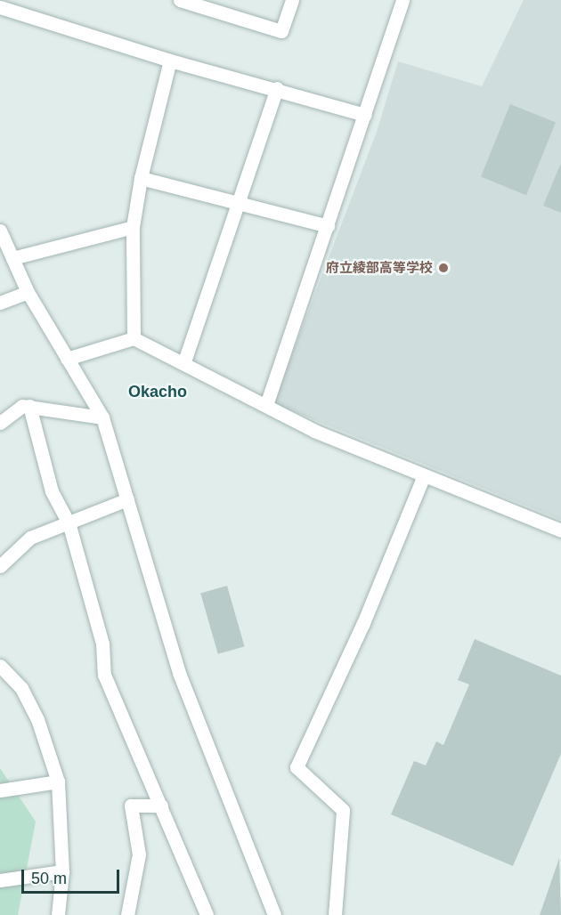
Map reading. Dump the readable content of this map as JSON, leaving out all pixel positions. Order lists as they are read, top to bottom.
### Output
{
  "districts": ["Okacho"],
  "places": ["府立綾部高等学校"],
  "scale_bar": "50 m"
}
